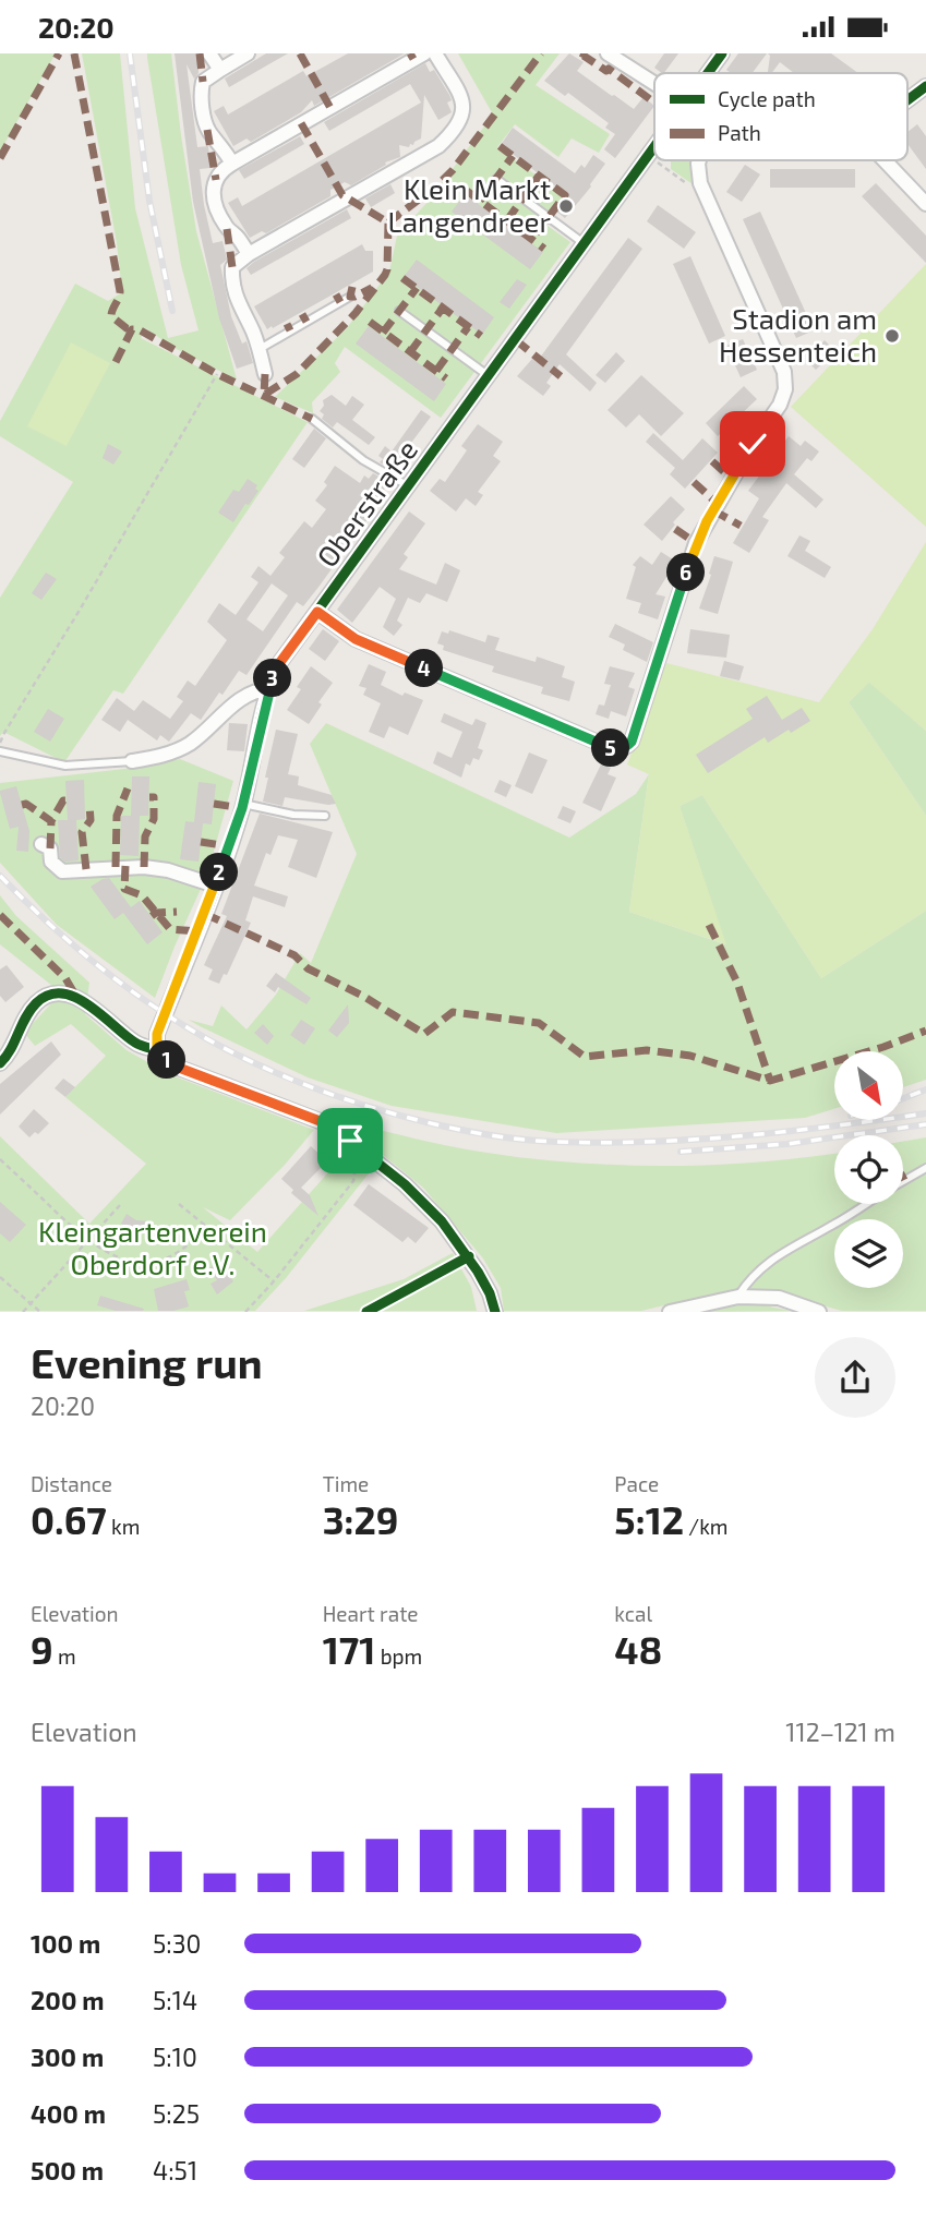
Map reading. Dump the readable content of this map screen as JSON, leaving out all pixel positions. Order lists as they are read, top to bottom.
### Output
{
  "streets": {
    "street": ["Oberstraße"]
  },
  "parks": ["Kleingartenverein Oberdorf e.V."],
  "places": ["Klein Markt Langendreer", "Stadion am Hessenteich"],
  "legend": ["Cycle path", "Path"],
  "north": "bottom right",
  "page": {
    "status": "20:20",
    "pins": [
      "6",
      "4",
      "3",
      "5",
      "2",
      "1"
    ],
    "heading": ["Evening run", "20:20"],
    "stats": [
      ["Distance", "0.67 km"],
      ["Time", "3:29"],
      ["Pace", "5:12 /km"],
      ["Elevation", "9 m"],
      ["Heart rate", "171 bpm"],
      ["kcal", "48"]
    ],
    "chart": ["Elevation", "112–121 m"],
    "list": [
      {
        "name": "100 m",
        "note": "5:30"
      },
      {
        "name": "200 m",
        "note": "5:14"
      },
      {
        "name": "300 m",
        "note": "5:10"
      },
      {
        "name": "400 m",
        "note": "5:25"
      },
      {
        "name": "500 m",
        "note": "4:51"
      }
    ]
  }
}
